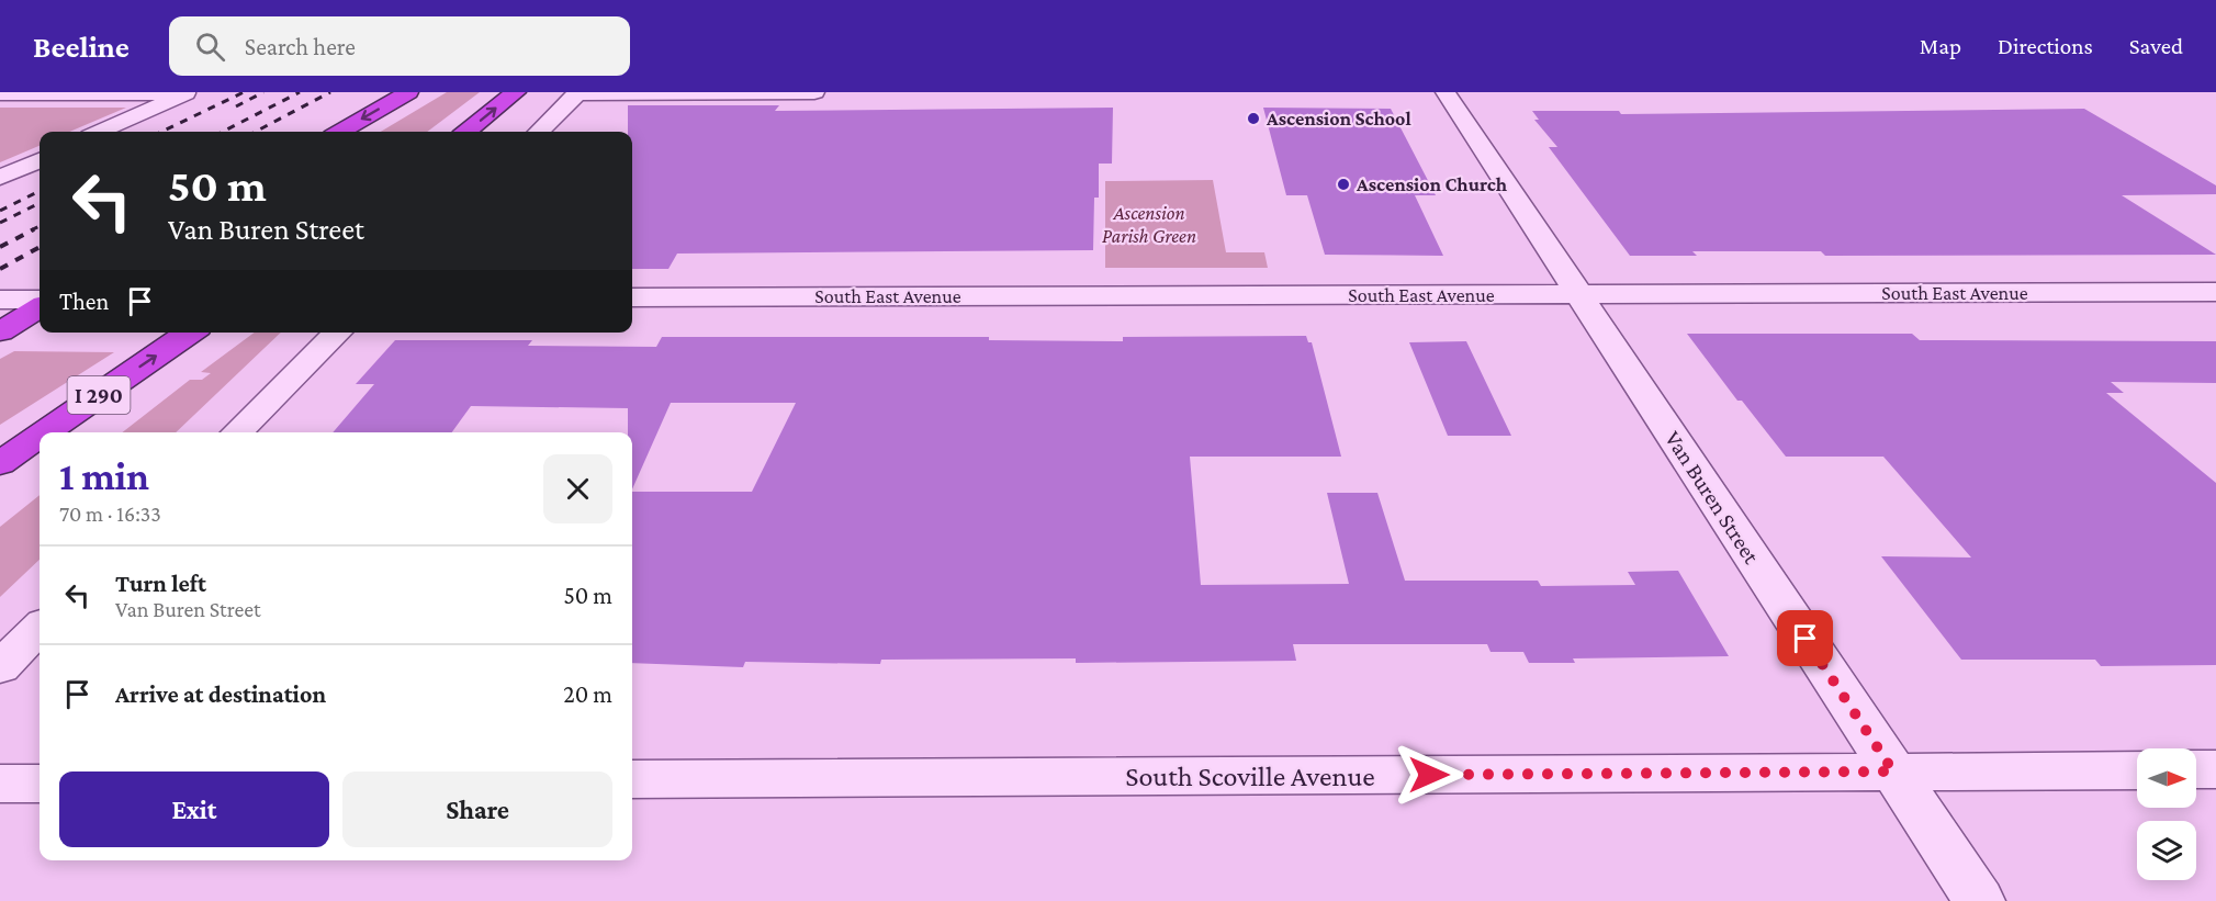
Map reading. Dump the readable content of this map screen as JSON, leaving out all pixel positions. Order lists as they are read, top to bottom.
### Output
{
  "streets": {
    "highway": ["I 290"],
    "street": ["South East Avenue", "Van Buren Street", "South Scoville Avenue"]
  },
  "crossings": [
    ["South East Avenue", "Van Buren Street"],
    ["Van Buren Street", "South Scoville Avenue"]
  ],
  "parks": ["Ascension Parish Green"],
  "places": ["Ascension School", "Ascension Church"],
  "north": "right",
  "page": {
    "header": "Beeline",
    "search": "Search here",
    "nav": ["Map", "Directions", "Saved"],
    "turn": ["50 m", "Van Buren Street"],
    "then": "Then",
    "heading": ["1 min", "70 m · 16:33"],
    "list": [
      {
        "name": "Turn left",
        "note": "Van Buren Street",
        "value": "50 m"
      },
      {
        "name": "Arrive at destination",
        "value": "20 m"
      }
    ],
    "buttons": ["Exit", "Share"]
  }
}
